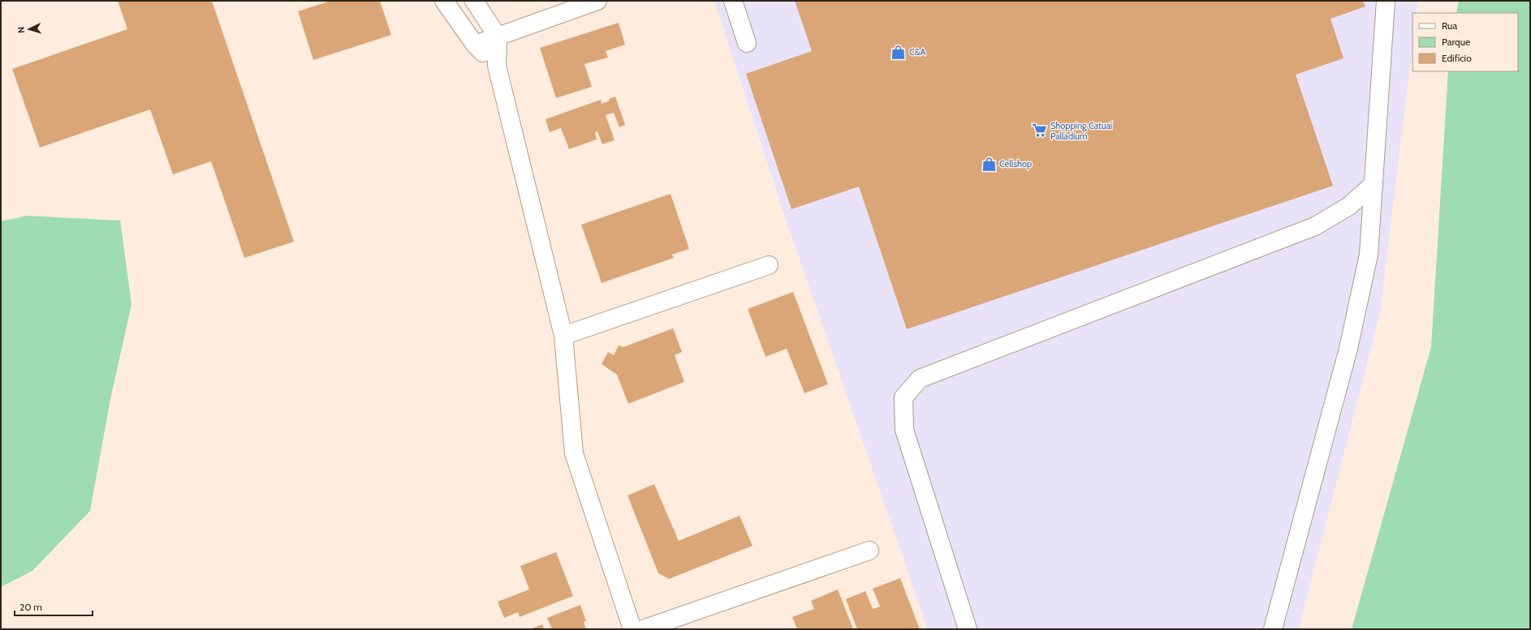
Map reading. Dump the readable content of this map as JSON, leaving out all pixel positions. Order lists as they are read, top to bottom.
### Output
{
  "places": {
    "shop": ["C&A", "Cellshop"],
    "supermarket": ["Shopping Catuaí Palladium"]
  },
  "legend": ["Rua", "Parque", "Edifício"],
  "scale_bar": "20 m",
  "north": "left"
}
